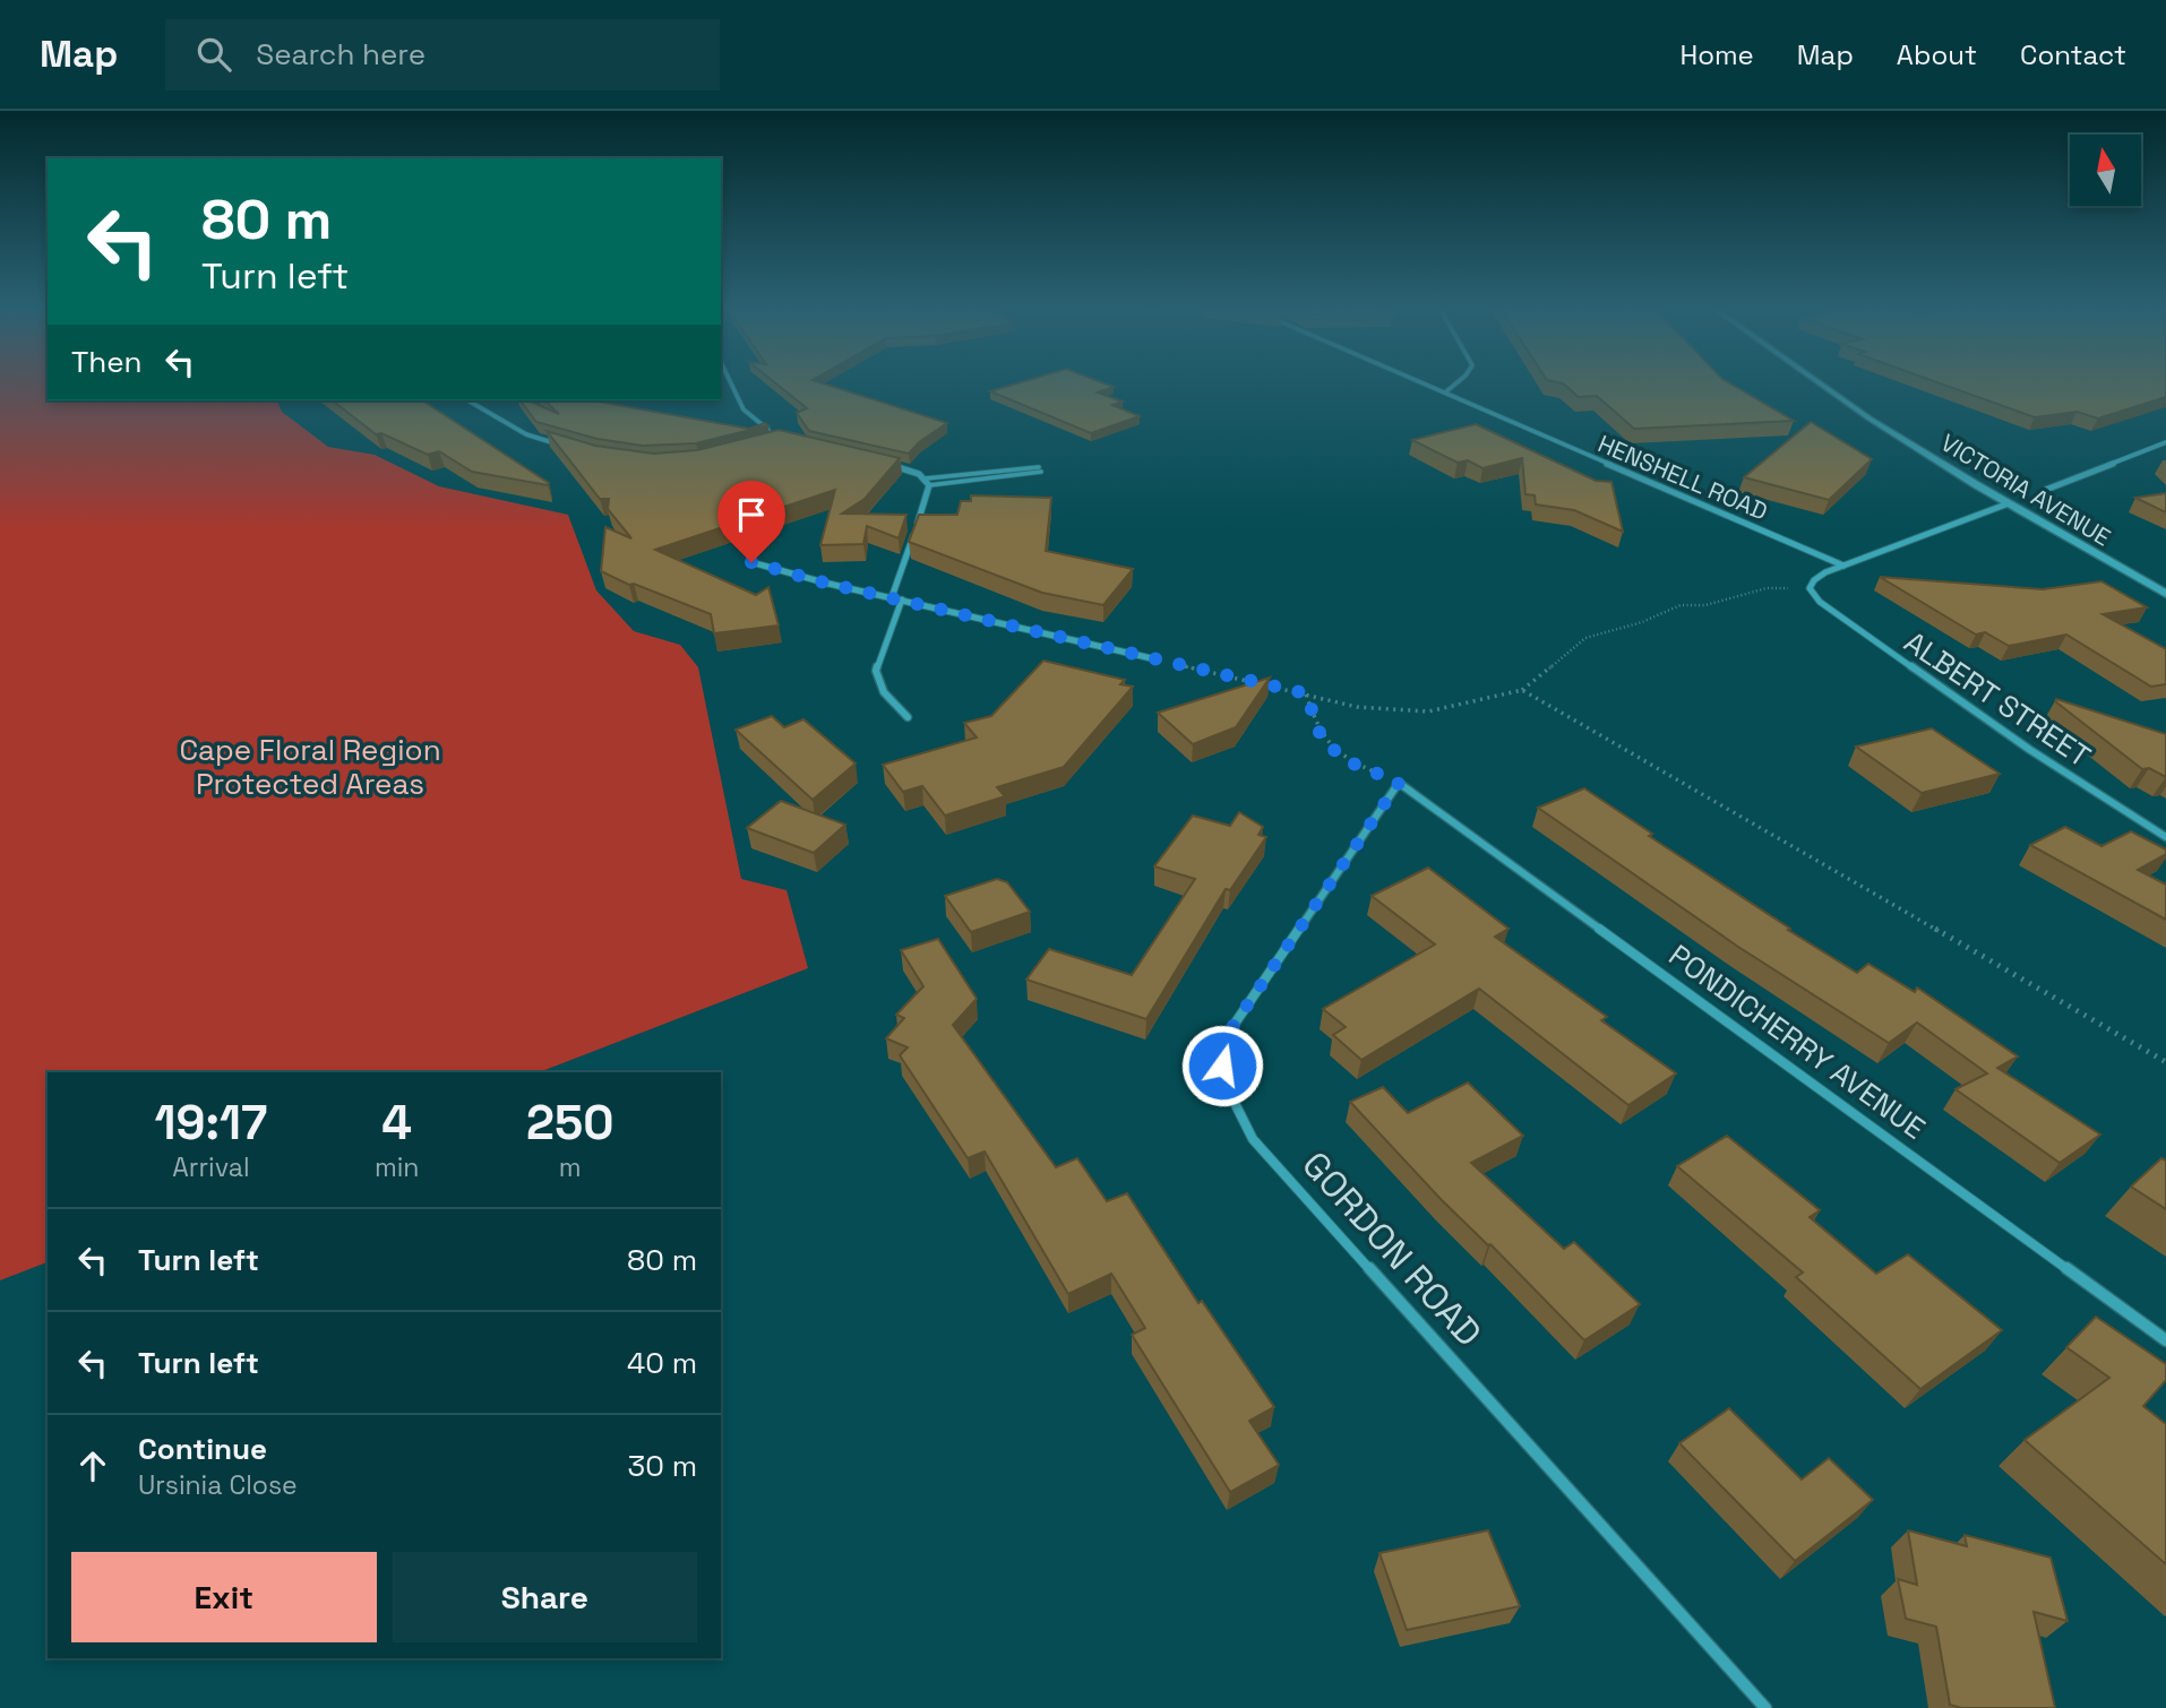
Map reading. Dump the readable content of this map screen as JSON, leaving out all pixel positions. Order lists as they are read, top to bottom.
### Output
{
  "streets": {
    "street": [
      "HENSHELL ROAD",
      "VICTORIA AVENUE",
      "ALBERT STREET",
      "PONDICHERRY AVENUE",
      "GORDON ROAD"
    ]
  },
  "crossings": [
    ["PONDICHERRY AVENUE", "GORDON ROAD"]
  ],
  "parks": ["Cape Floral Region Protected Areas"],
  "north": "top",
  "page": {
    "header": "Map",
    "search": "Search here",
    "nav": [
      "Home",
      "Map",
      "About",
      "Contact"
    ],
    "turn": ["80 m", "Turn left"],
    "then": "Then",
    "eta": [
      "19:17",
      "Arrival",
      "4",
      "min",
      "250",
      "m"
    ],
    "list": [
      {
        "name": "Turn left",
        "value": "80 m"
      },
      {
        "name": "Turn left",
        "value": "40 m"
      },
      {
        "name": "Continue",
        "note": "Ursinia Close",
        "value": "30 m"
      }
    ],
    "buttons": ["Exit", "Share"]
  }
}
